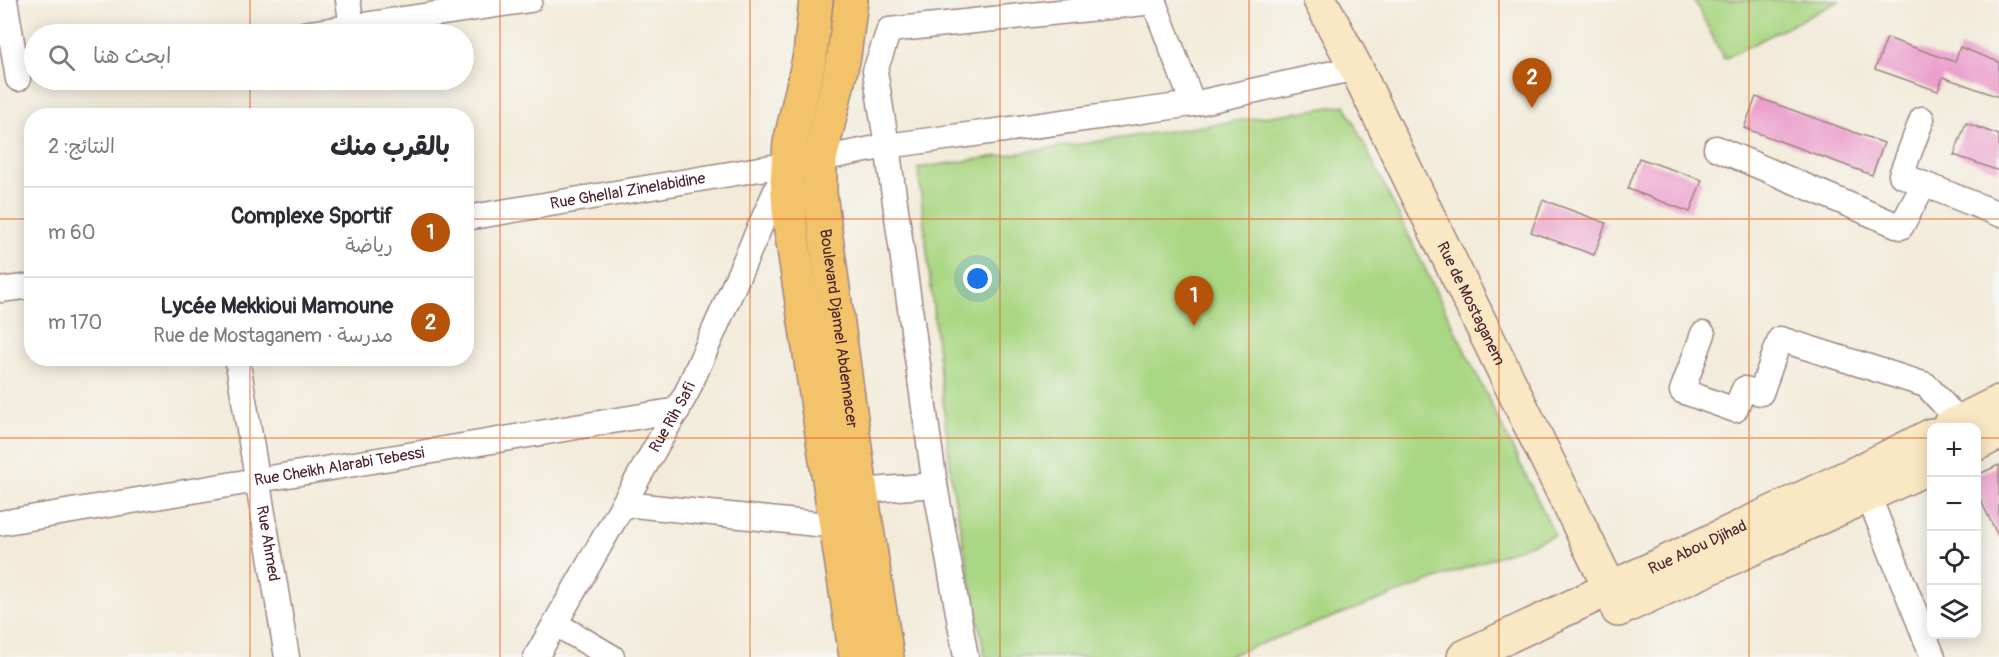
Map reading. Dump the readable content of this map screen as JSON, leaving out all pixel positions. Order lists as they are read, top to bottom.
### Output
{
  "streets": {
    "main road": ["Rue de Mostaganem", "Boulevard Djamel Abdennacer", "Rue Abou Djihad"],
    "street": [
      "Rue Ghellal Zinelabidine",
      "Rue Rih Safi",
      "Rue Cheikh Alarabi Tebessi",
      "Rue Ahmed"
    ]
  },
  "crossings": [
    ["Rue Ghellal Zinelabidine", "Rue de Mostaganem"],
    ["Rue Ghellal Zinelabidine", "Boulevard Djamel Abdennacer"],
    ["Rue Ghellal Zinelabidine", "Rue Rih Safi"],
    ["Rue de Mostaganem", "Rue Abou Djihad"],
    ["Boulevard Djamel Abdennacer", "Rue Rih Safi"],
    ["Rue Rih Safi", "Rue Cheikh Alarabi Tebessi"],
    ["Rue Cheikh Alarabi Tebessi", "Rue Ahmed"]
  ],
  "page": {
    "search": "ابحث هنا",
    "pins": ["2", "1"],
    "heading": ["بالقرب منك", "النتائج: 2"],
    "list": [
      {
        "mark": "1",
        "name": "Complexe Sportif",
        "note": "رياضة",
        "value": "60 m"
      },
      {
        "mark": "2",
        "name": "Lycée Mekkioui Mamoune",
        "note": "مدرسة · Rue de Mostaganem",
        "value": "170 m"
      }
    ],
    "map_buttons": ["+", "−"]
  }
}
